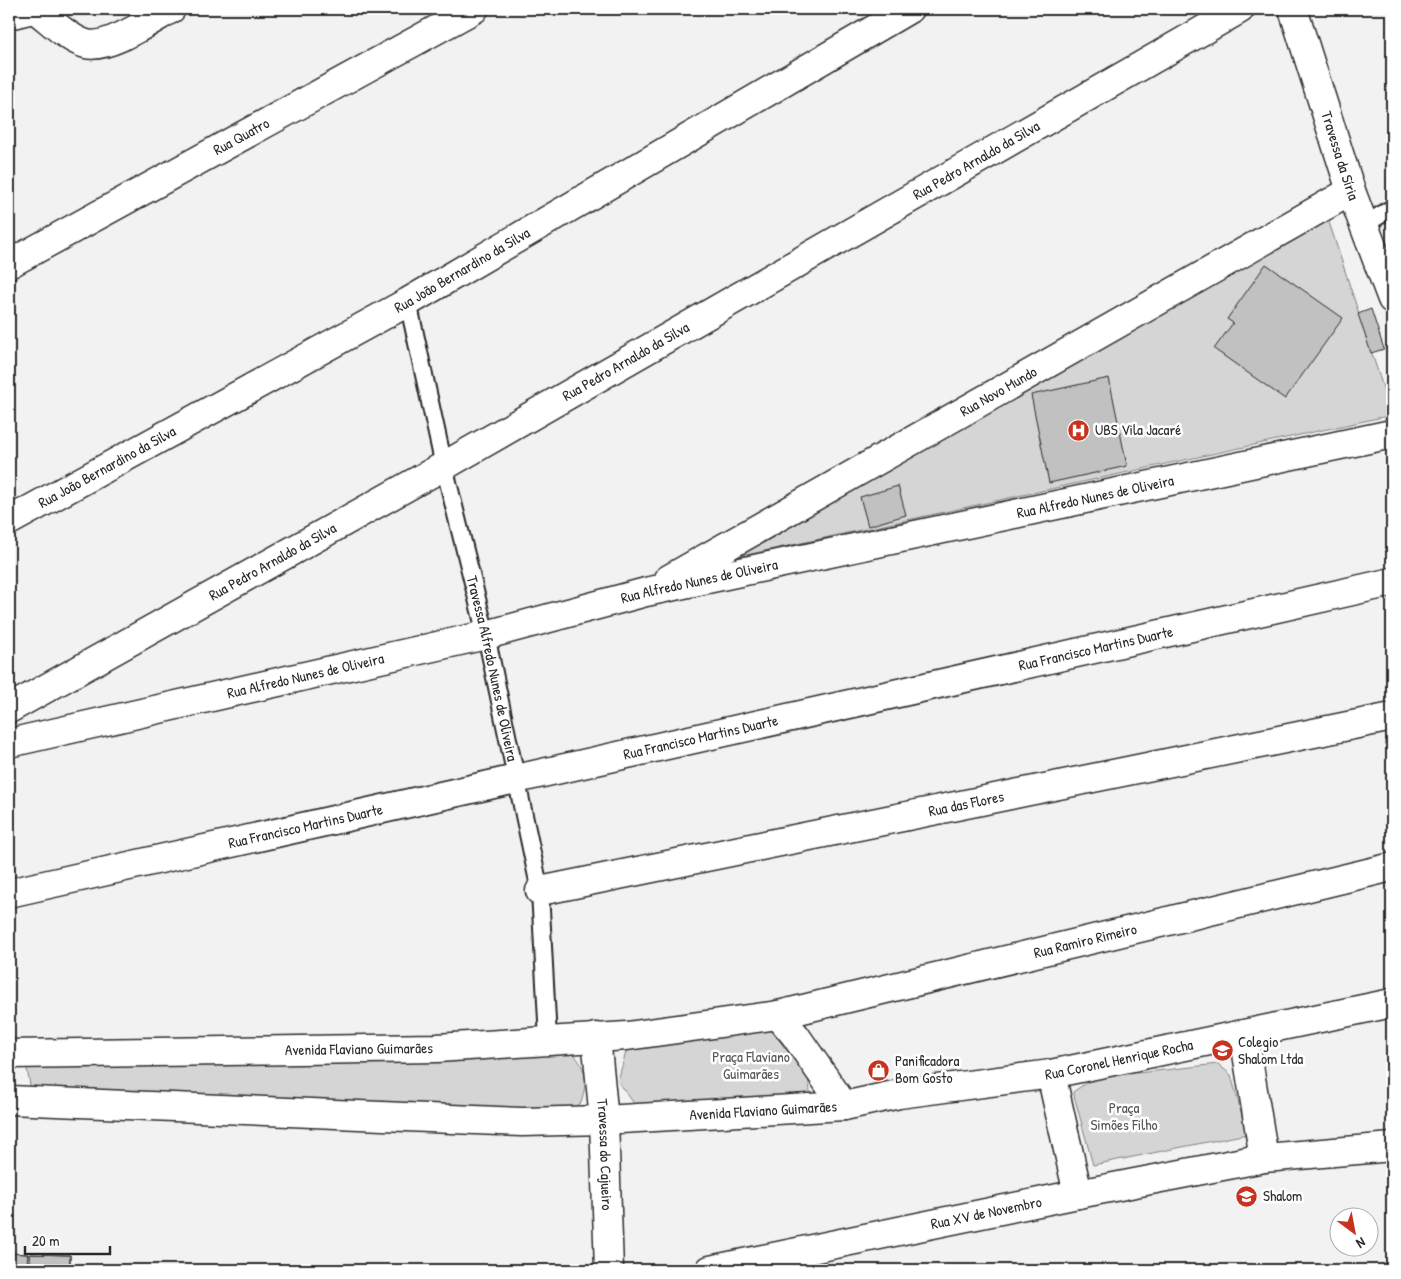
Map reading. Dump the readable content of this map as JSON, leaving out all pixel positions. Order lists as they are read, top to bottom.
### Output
{
  "streets": {
    "street": [
      "Rua Quatro",
      "Travessa da Síria",
      "Rua Pedro Arnaldo da Silva",
      "Rua João Bernardino da Silva",
      "Rua Novo Mundo",
      "Rua Alfredo Nunes de Oliveira",
      "Rua Francisco Martins Duarte",
      "Rua das Flores",
      "Rua Ramiro Rimeiro",
      "Avenida Flaviano Guimarães",
      "Rua Coronel Henrique Rocha",
      "Travessa do Cajueiro",
      "Rua XV de Novembro"
    ],
    "lane": ["Travessa Alfredo Nunes de Oliveira"]
  },
  "crossings": [
    ["Travessa da Síria", "Rua Novo Mundo"],
    ["Rua Pedro Arnaldo da Silva", "Travessa Alfredo Nunes de Oliveira"],
    ["Rua João Bernardino da Silva", "Travessa Alfredo Nunes de Oliveira"],
    ["Rua Novo Mundo", "Rua Alfredo Nunes de Oliveira"],
    ["Rua Alfredo Nunes de Oliveira", "Travessa Alfredo Nunes de Oliveira"],
    ["Rua Francisco Martins Duarte", "Travessa Alfredo Nunes de Oliveira"],
    ["Travessa Alfredo Nunes de Oliveira", "Rua das Flores"],
    ["Travessa Alfredo Nunes de Oliveira", "Avenida Flaviano Guimarães"],
    ["Rua Ramiro Rimeiro", "Avenida Flaviano Guimarães"],
    ["Avenida Flaviano Guimarães", "Rua Coronel Henrique Rocha"],
    ["Avenida Flaviano Guimarães", "Travessa do Cajueiro"]
  ],
  "parks": ["Praça Flaviano Guimarães", "Praça Simões Filho"],
  "places": {
    "hospital": ["UBS Vila Jacaré"],
    "school or university": ["Colegio Shalom Ltda", "Shalom"],
    "shop": ["Panificadora Bom Gosto"]
  },
  "scale_bar": "20 m",
  "north": "bottom right"
}
